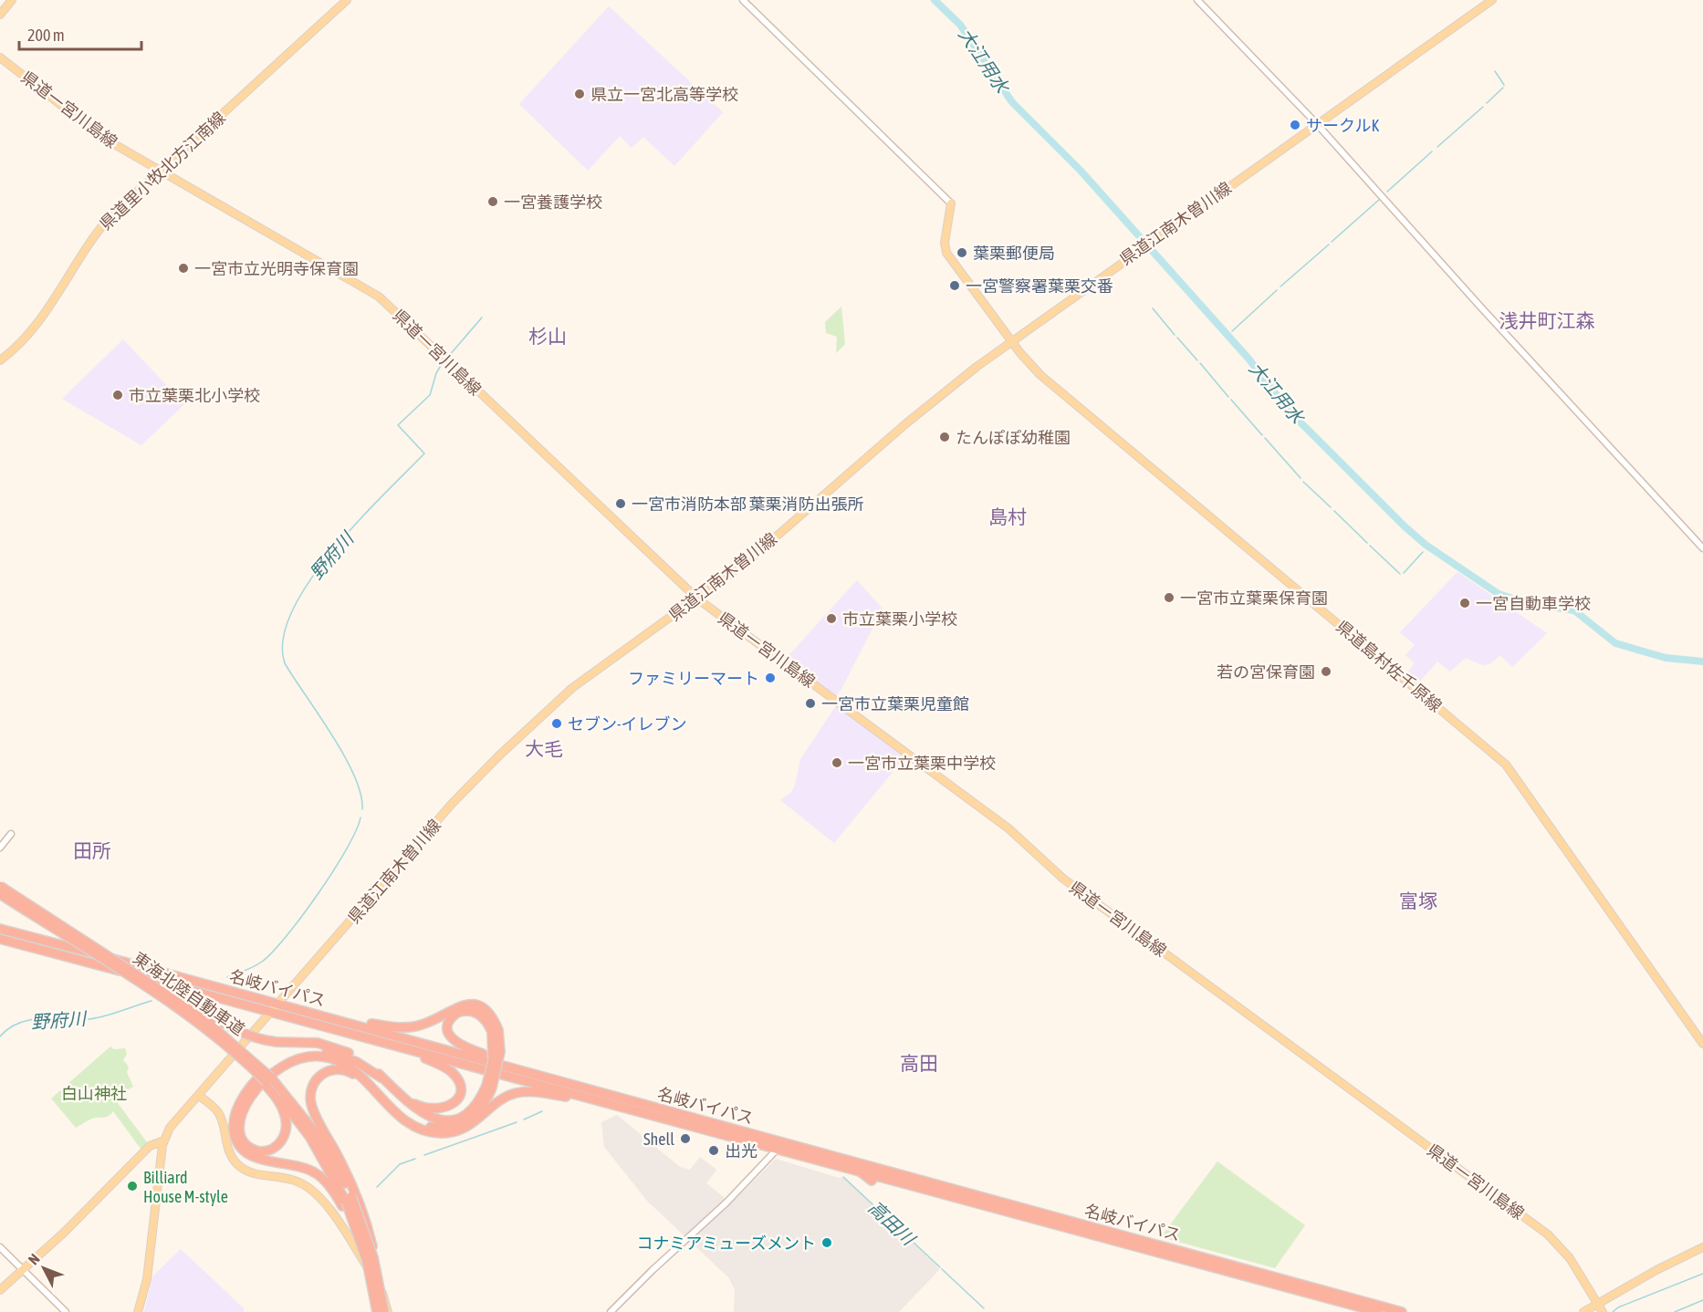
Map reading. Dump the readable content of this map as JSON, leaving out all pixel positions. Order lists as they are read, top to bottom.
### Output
{
  "streets": {
    "highway": ["名岐バイパス", "東海北陸自動車道"],
    "main road": [
      "県道一宮川島線",
      "県道里小牧北方江南線",
      "県道江南木曽川線",
      "県道島村佐千原線"
    ]
  },
  "crossings": [
    ["県道一宮川島線", "県道里小牧北方江南線"],
    ["県道一宮川島線", "県道江南木曽川線"],
    ["県道江南木曽川線", "県道島村佐千原線"],
    ["県道江南木曽川線", "名岐バイパス"]
  ],
  "districts": [
    "浅井町江森",
    "杉山",
    "島村",
    "大毛",
    "田所",
    "富塚",
    "高田"
  ],
  "water": ["大江用水", "野府川", "高田川"],
  "parks": ["白山神社"],
  "places": [
    "県立一宮北高等学校",
    "サークルK",
    "一宮養護学校",
    "葉栗郵便局",
    "一宮市立光明寺保育園",
    "一宮警察署葉栗交番",
    "市立葉栗北小学校",
    "たんぽぽ幼稚園",
    "一宮市消防本部 葉栗消防出張所",
    "一宮市立葉栗保育園",
    "一宮自動車学校",
    "市立葉栗小学校",
    "若の宮保育園",
    "ファミリーマート",
    "一宮市立葉栗児童館",
    "セブン-イレブン",
    "一宮市立葉栗中学校",
    "Shell",
    "出光",
    "Billiard House M-style",
    "コナミアミューズメント"
  ],
  "scale_bar": "200 m",
  "north": "top left"
}
